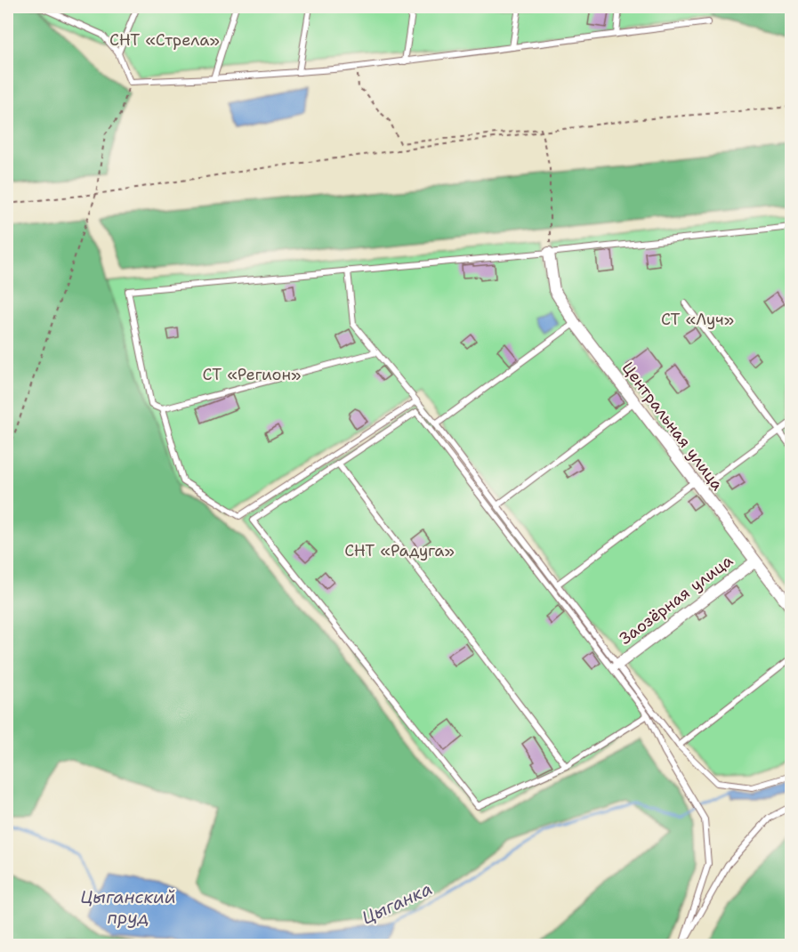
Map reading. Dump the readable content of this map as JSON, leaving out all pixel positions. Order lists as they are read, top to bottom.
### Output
{
  "streets": {
    "street": ["Центральная улица", "Заозёрная улица"]
  },
  "crossings": [
    ["Центральная улица", "Заозёрная улица"]
  ],
  "water": ["Цыганский пруд", "Цыганка"],
  "parks": [
    "СНТ «Стрела»",
    "СТ «Луч»",
    "СТ «Регион»",
    "СНТ «Радуга»"
  ]
}
